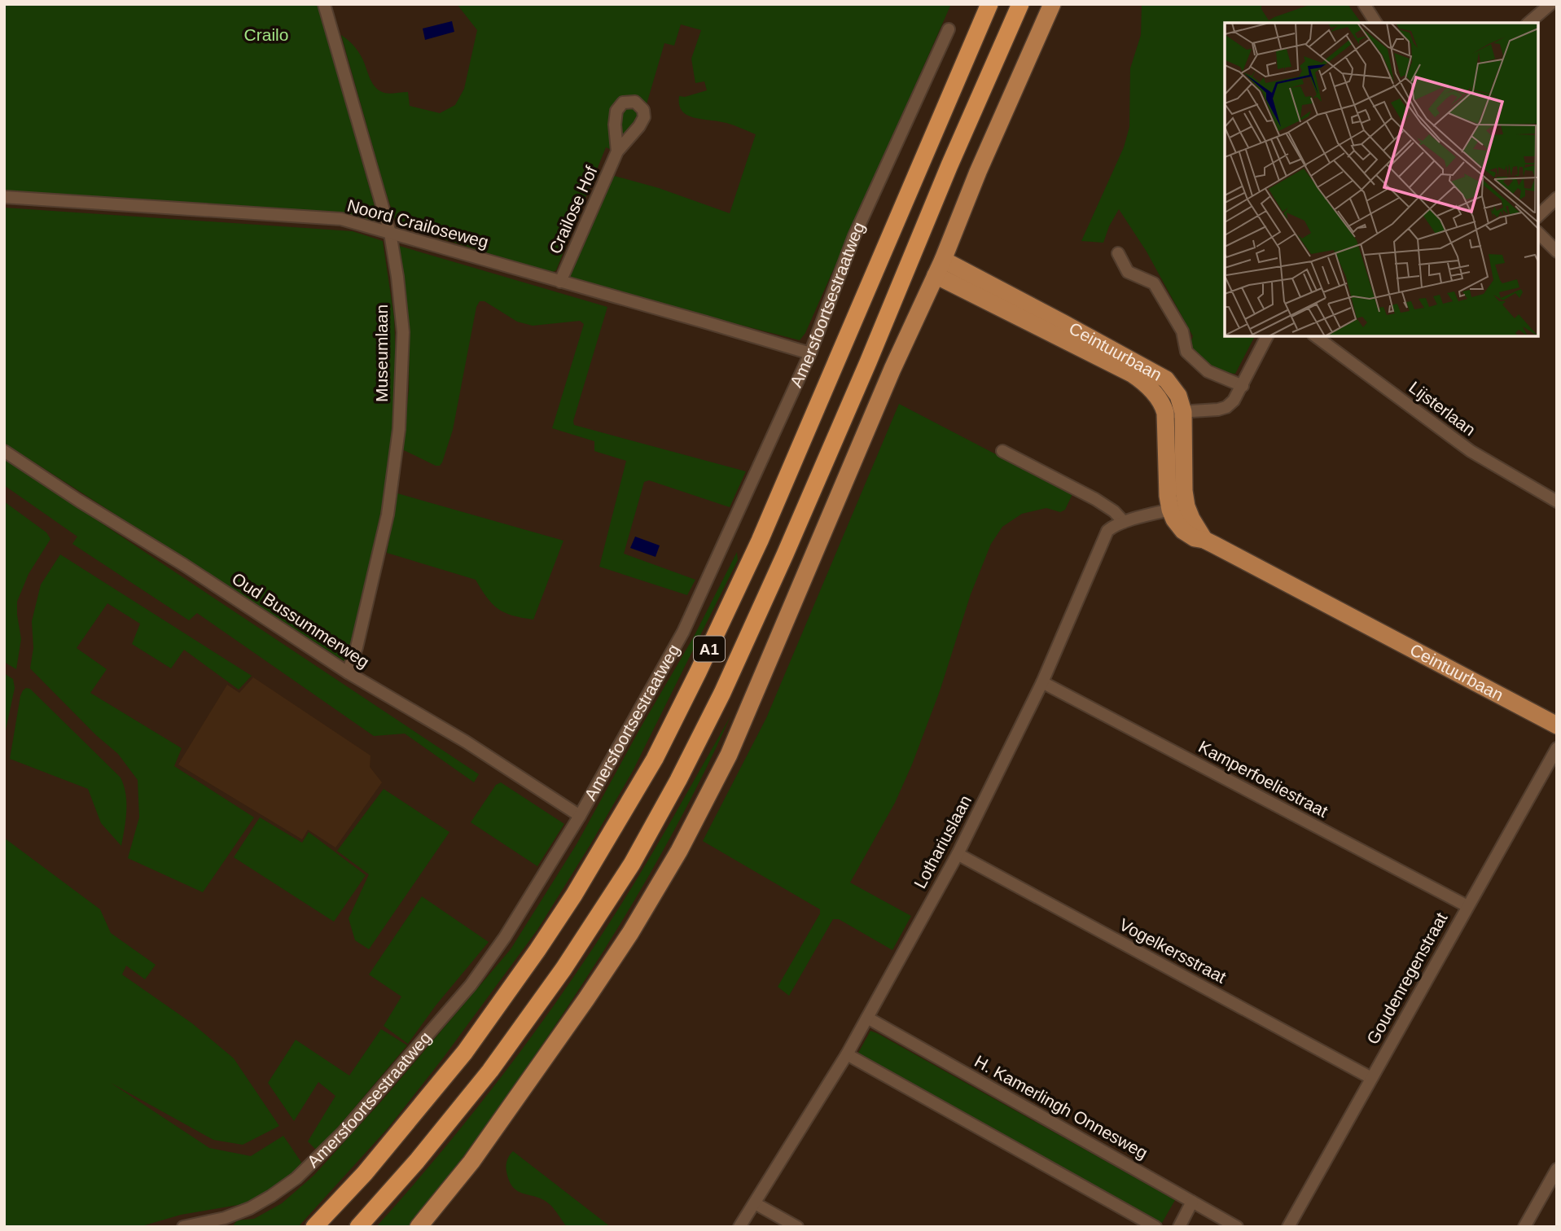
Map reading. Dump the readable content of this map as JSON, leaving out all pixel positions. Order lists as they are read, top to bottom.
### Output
{
  "streets": {
    "highway": ["A1"],
    "main road": ["Ceintuurbaan"],
    "street": [
      "Crailose Hof",
      "Noord Crailoseweg",
      "Amersfoortsestraatweg",
      "Museumlaan",
      "Lijsterlaan",
      "Oud Bussummerweg",
      "Kamperfoeliestraat",
      "Lothariuslaan",
      "Vogelkersstraat",
      "Goudenregenstraat",
      "H. Kamerlingh Onnesweg"
    ]
  },
  "crossings": [
    ["Crailose Hof", "Noord Crailoseweg"],
    ["Noord Crailoseweg", "Amersfoortsestraatweg"],
    ["Noord Crailoseweg", "Museumlaan"],
    ["Amersfoortsestraatweg", "Oud Bussummerweg"],
    ["Ceintuurbaan", "Lothariuslaan"],
    ["Museumlaan", "Oud Bussummerweg"],
    ["Kamperfoeliestraat", "Lothariuslaan"],
    ["Kamperfoeliestraat", "Goudenregenstraat"],
    ["Lothariuslaan", "Vogelkersstraat"],
    ["Lothariuslaan", "H. Kamerlingh Onnesweg"],
    ["Vogelkersstraat", "Goudenregenstraat"]
  ],
  "parks": ["Crailo"]
}
